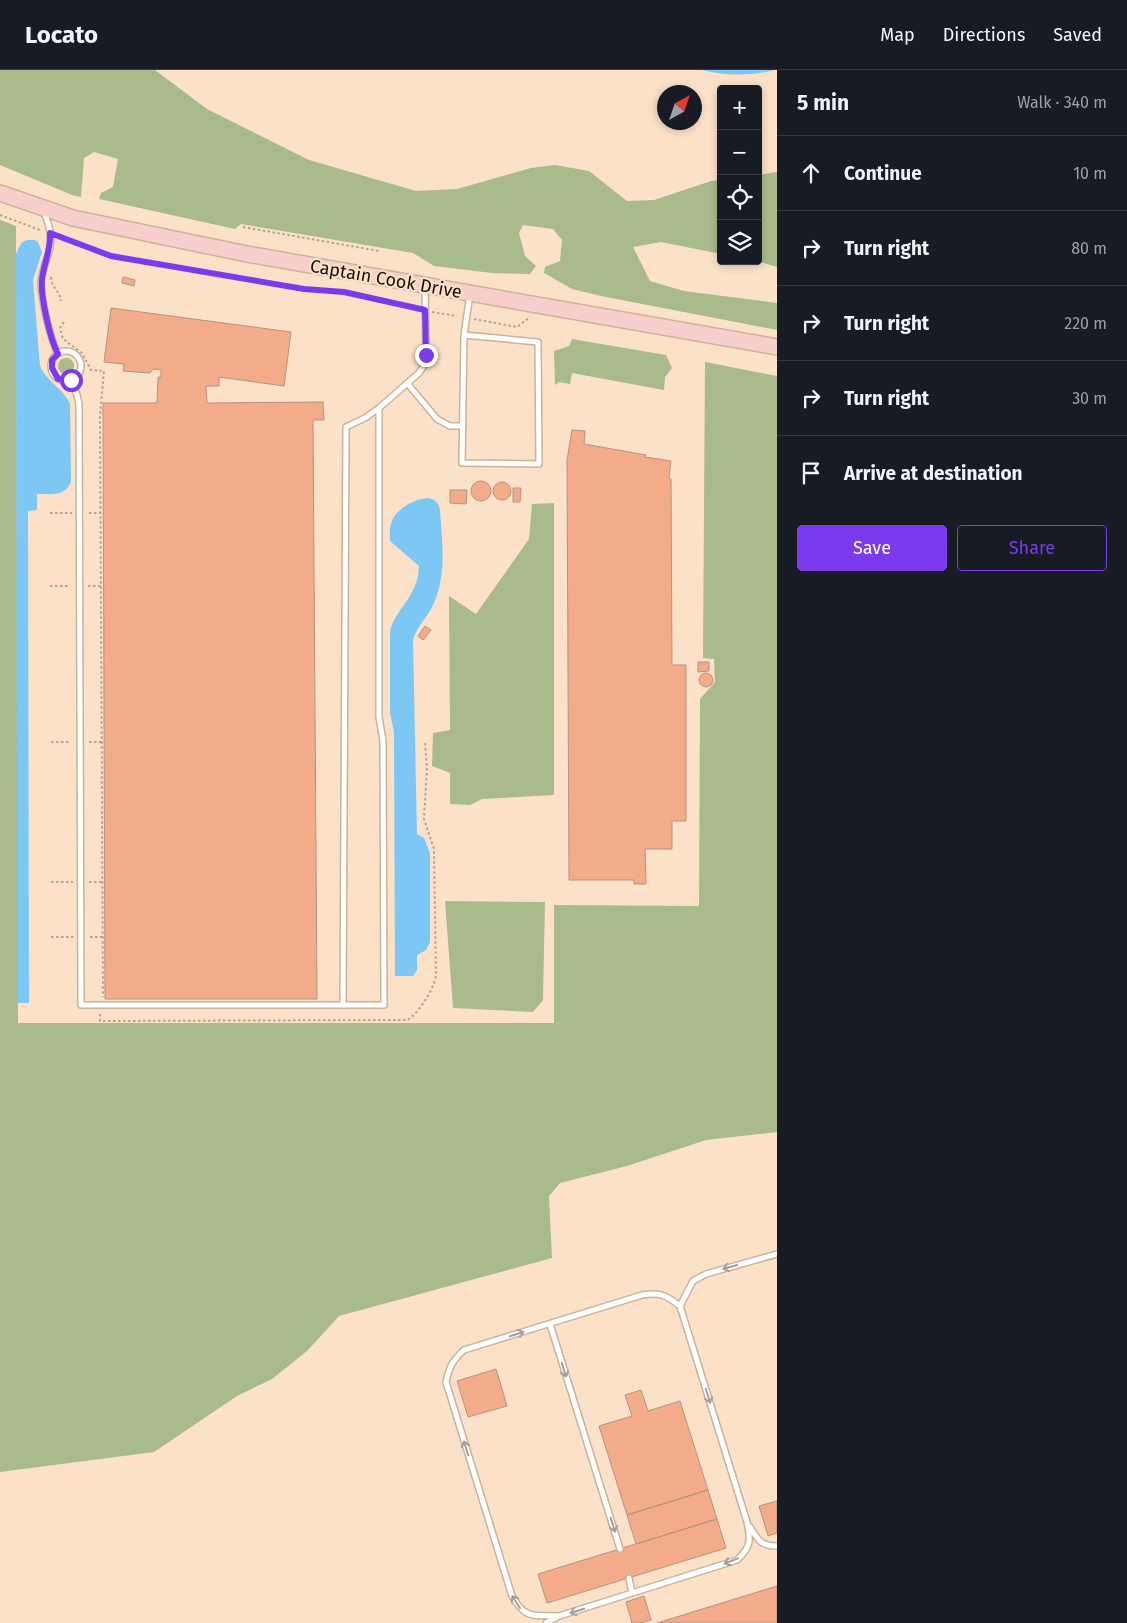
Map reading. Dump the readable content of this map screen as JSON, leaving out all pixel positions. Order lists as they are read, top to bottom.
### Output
{
  "streets": {
    "main road": ["Captain Cook Drive"]
  },
  "north": "top right",
  "page": {
    "header": "Locato",
    "nav": ["Map", "Directions", "Saved"],
    "heading": ["5 min", "Walk · 340 m"],
    "map_buttons": ["+", "−"],
    "list": [
      ["Continue", "10 m"],
      ["Turn right", "80 m"],
      ["Turn right", "220 m"],
      ["Turn right", "30 m"],
      "Arrive at destination"
    ],
    "buttons": ["Save", "Share"]
  }
}
